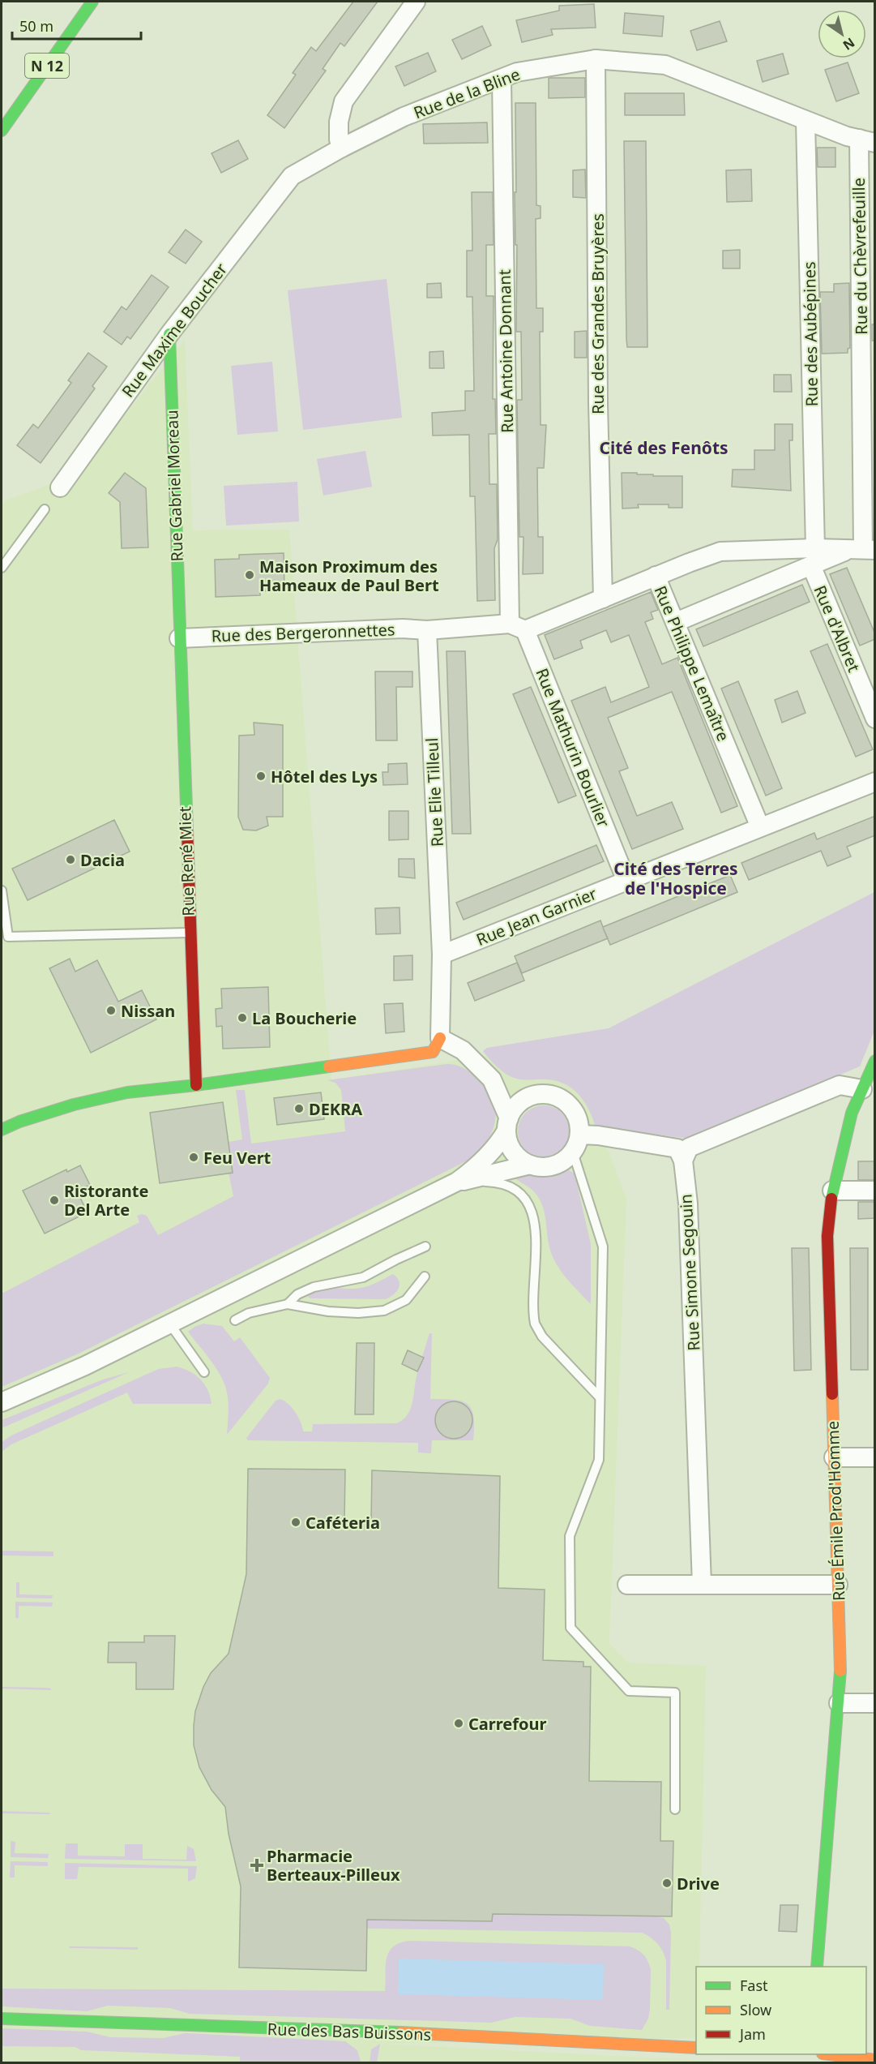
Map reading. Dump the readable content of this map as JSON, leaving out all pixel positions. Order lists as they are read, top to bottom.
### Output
{
  "streets": {
    "street": [
      "N 12",
      "Rue de la Bline",
      "Rue du Chèvrefeuille",
      "Rue des Grandes Bruyères",
      "Rue Maxime Boucher",
      "Rue des Aubépines",
      "Rue Antoine Donnant",
      "Rue Gabriel Moreau",
      "Rue d'Albret",
      "Rue des Bergeronnettes",
      "Rue Philippe Lemaître",
      "Rue Mathurin Bourlier",
      "Rue Elie Tilleul",
      "Rue René Miet",
      "Rue Jean Garnier",
      "Rue Simone Segouin",
      "Rue Émile Prod'Homme",
      "Rue des Bas Buissons"
    ]
  },
  "crossings": [
    ["Rue de la Bline", "Rue du Chèvrefeuille"],
    ["Rue de la Bline", "Rue des Grandes Bruyères"],
    ["Rue de la Bline", "Rue Maxime Boucher"],
    ["Rue de la Bline", "Rue des Aubépines"],
    ["Rue de la Bline", "Rue Antoine Donnant"],
    ["Rue des Grandes Bruyères", "Rue Philippe Lemaître"],
    ["Rue Maxime Boucher", "Rue Gabriel Moreau"],
    ["Rue des Aubépines", "Rue d'Albret"],
    ["Rue Antoine Donnant", "Rue Philippe Lemaître"],
    ["Rue Antoine Donnant", "Rue Mathurin Bourlier"],
    ["Rue Gabriel Moreau", "Rue des Bergeronnettes"],
    ["Rue Gabriel Moreau", "Rue René Miet"],
    ["Rue des Bergeronnettes", "Rue Elie Tilleul"],
    ["Rue des Bergeronnettes", "Rue René Miet"],
    ["Rue Philippe Lemaître", "Rue Mathurin Bourlier"],
    ["Rue Philippe Lemaître", "Rue Jean Garnier"],
    ["Rue Mathurin Bourlier", "Rue Jean Garnier"],
    ["Rue Elie Tilleul", "Rue Jean Garnier"]
  ],
  "districts": ["Cité des Fenôts", "Cité des Terres de l'Hospice"],
  "places": {
    "other": [
      "Maison Proximum des Hameaux de Paul Bert",
      "Hôtel des Lys",
      "Dacia",
      "Nissan",
      "La Boucherie",
      "DEKRA",
      "Feu Vert",
      "Ristorante Del Arte",
      "Caféteria",
      "Carrefour",
      "Drive"
    ],
    "health": ["Pharmacie Berteaux-Pilleux"]
  },
  "legend": ["Fast", "Slow", "Jam"],
  "scale_bar": "50 m",
  "north": "bottom right"
}
